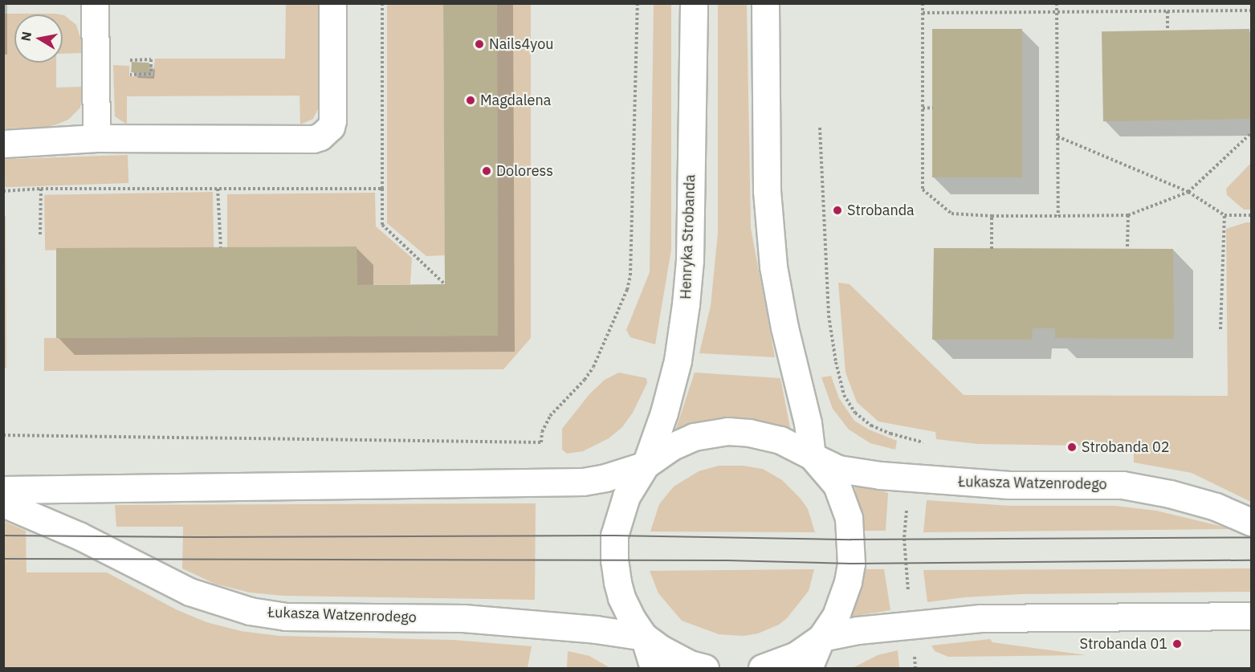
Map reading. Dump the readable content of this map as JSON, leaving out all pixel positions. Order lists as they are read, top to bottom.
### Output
{
  "streets": {
    "street": ["Henryka Strobanda", "Łukasza Watzenrodego"]
  },
  "crossings": [
    ["Henryka Strobanda", "Łukasza Watzenrodego"]
  ],
  "places": [
    "Nails4you",
    "Magdalena",
    "Doloress",
    "Strobanda",
    "Strobanda 02",
    "Strobanda 01"
  ],
  "north": "left"
}
